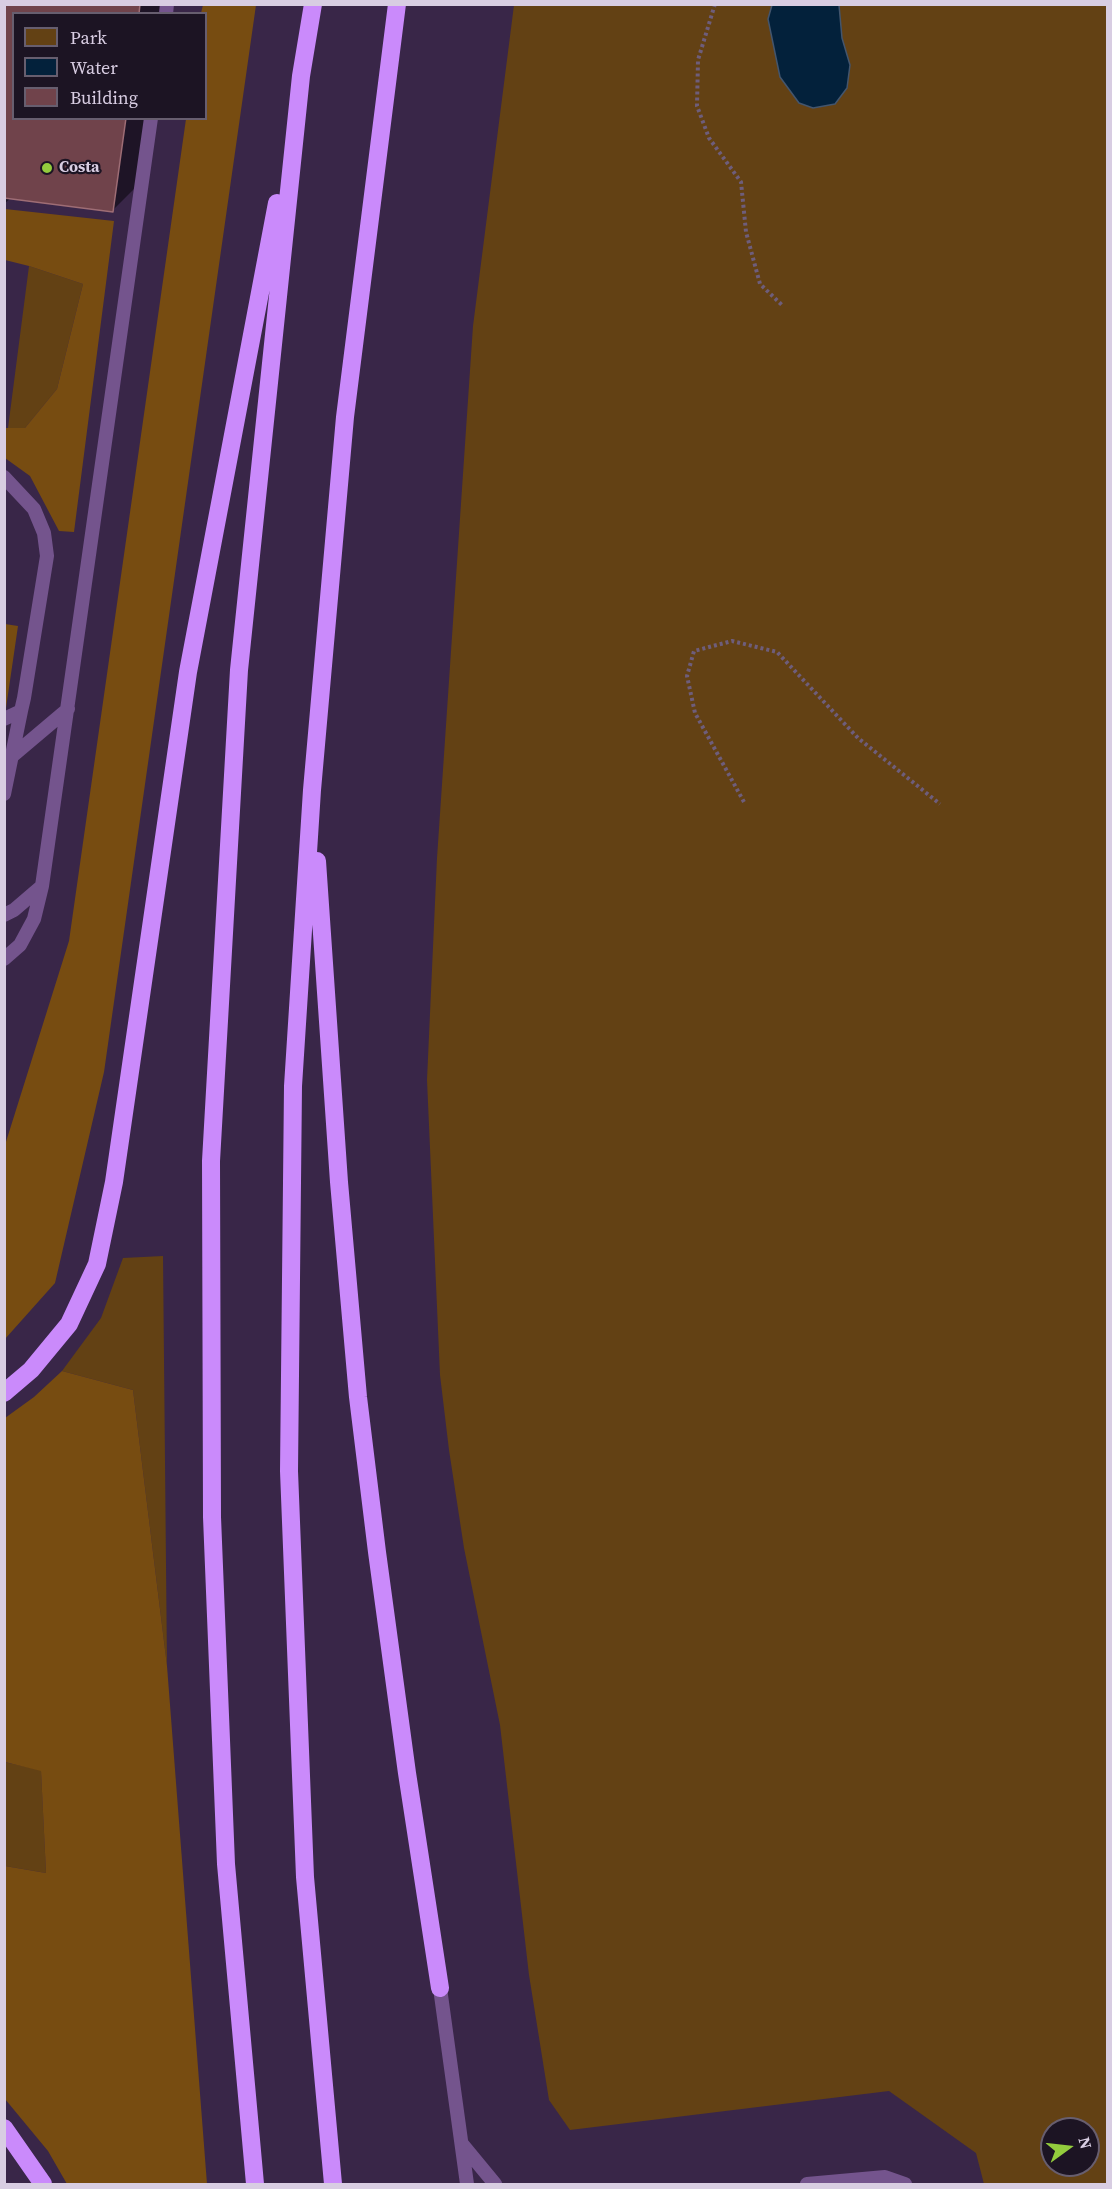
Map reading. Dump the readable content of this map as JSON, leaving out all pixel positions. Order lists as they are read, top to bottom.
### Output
{
  "places": ["Costa"],
  "legend": ["Park", "Water", "Building"],
  "north": "right"
}
